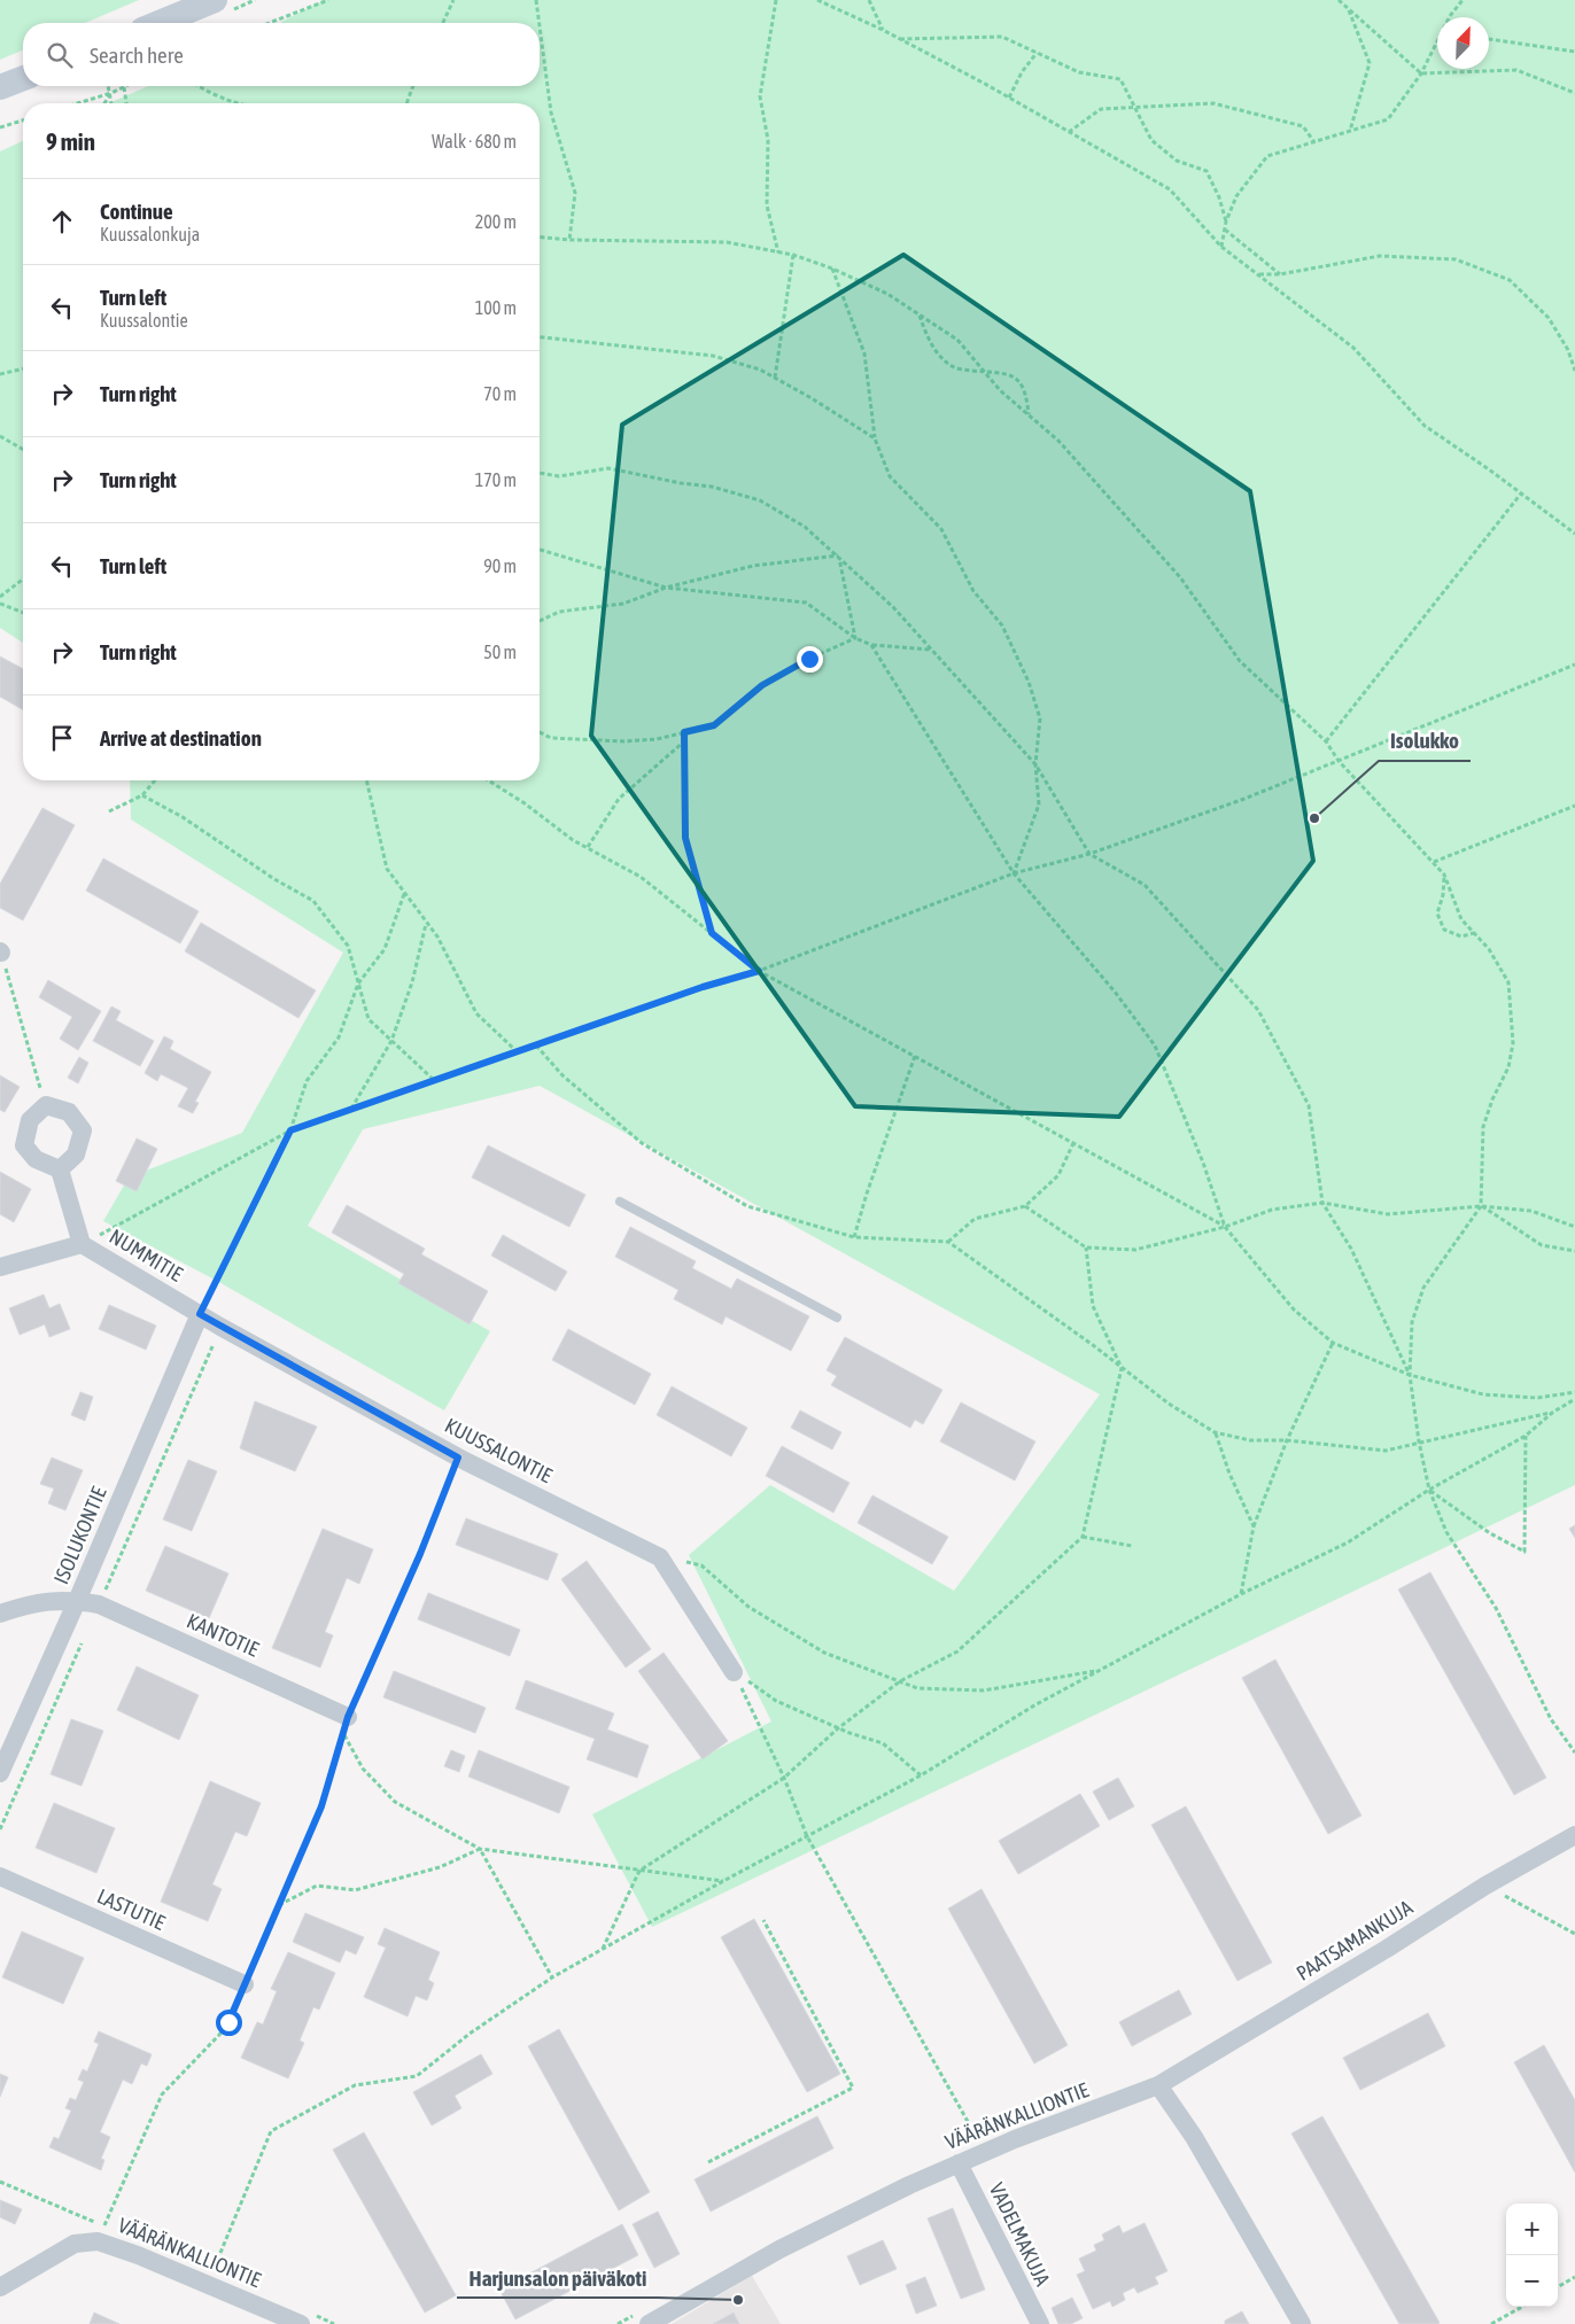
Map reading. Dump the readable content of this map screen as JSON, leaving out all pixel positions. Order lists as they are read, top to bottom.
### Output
{
  "streets": {
    "street": [
      "NUMMITIE",
      "KUUSSALONTIE",
      "ISOLUKONTIE",
      "KANTOTIE",
      "LASTUTIE",
      "PAATSAMANKUJA",
      "VÄÄRÄNKALLIONTIE",
      "VADELMAKUJA"
    ]
  },
  "crossings": [
    ["NUMMITIE", "KUUSSALONTIE"],
    ["NUMMITIE", "ISOLUKONTIE"],
    ["KUUSSALONTIE", "ISOLUKONTIE"],
    ["ISOLUKONTIE", "KANTOTIE"],
    ["PAATSAMANKUJA", "VÄÄRÄNKALLIONTIE"],
    ["VÄÄRÄNKALLIONTIE", "VADELMAKUJA"]
  ],
  "places": ["Isolukko", "Harjunsalon päiväkoti"],
  "north": "top right",
  "page": {
    "search": "Search here",
    "heading": ["9 min", "Walk · 680 m"],
    "list": [
      ["Continue", "Kuussalonkuja", "200 m"],
      ["Turn left", "Kuussalontie", "100 m"],
      ["Turn right", "70 m"],
      ["Turn right", "170 m"],
      ["Turn left", "90 m"],
      ["Turn right", "50 m"],
      "Arrive at destination"
    ],
    "map_buttons": ["+", "−"]
  }
}
